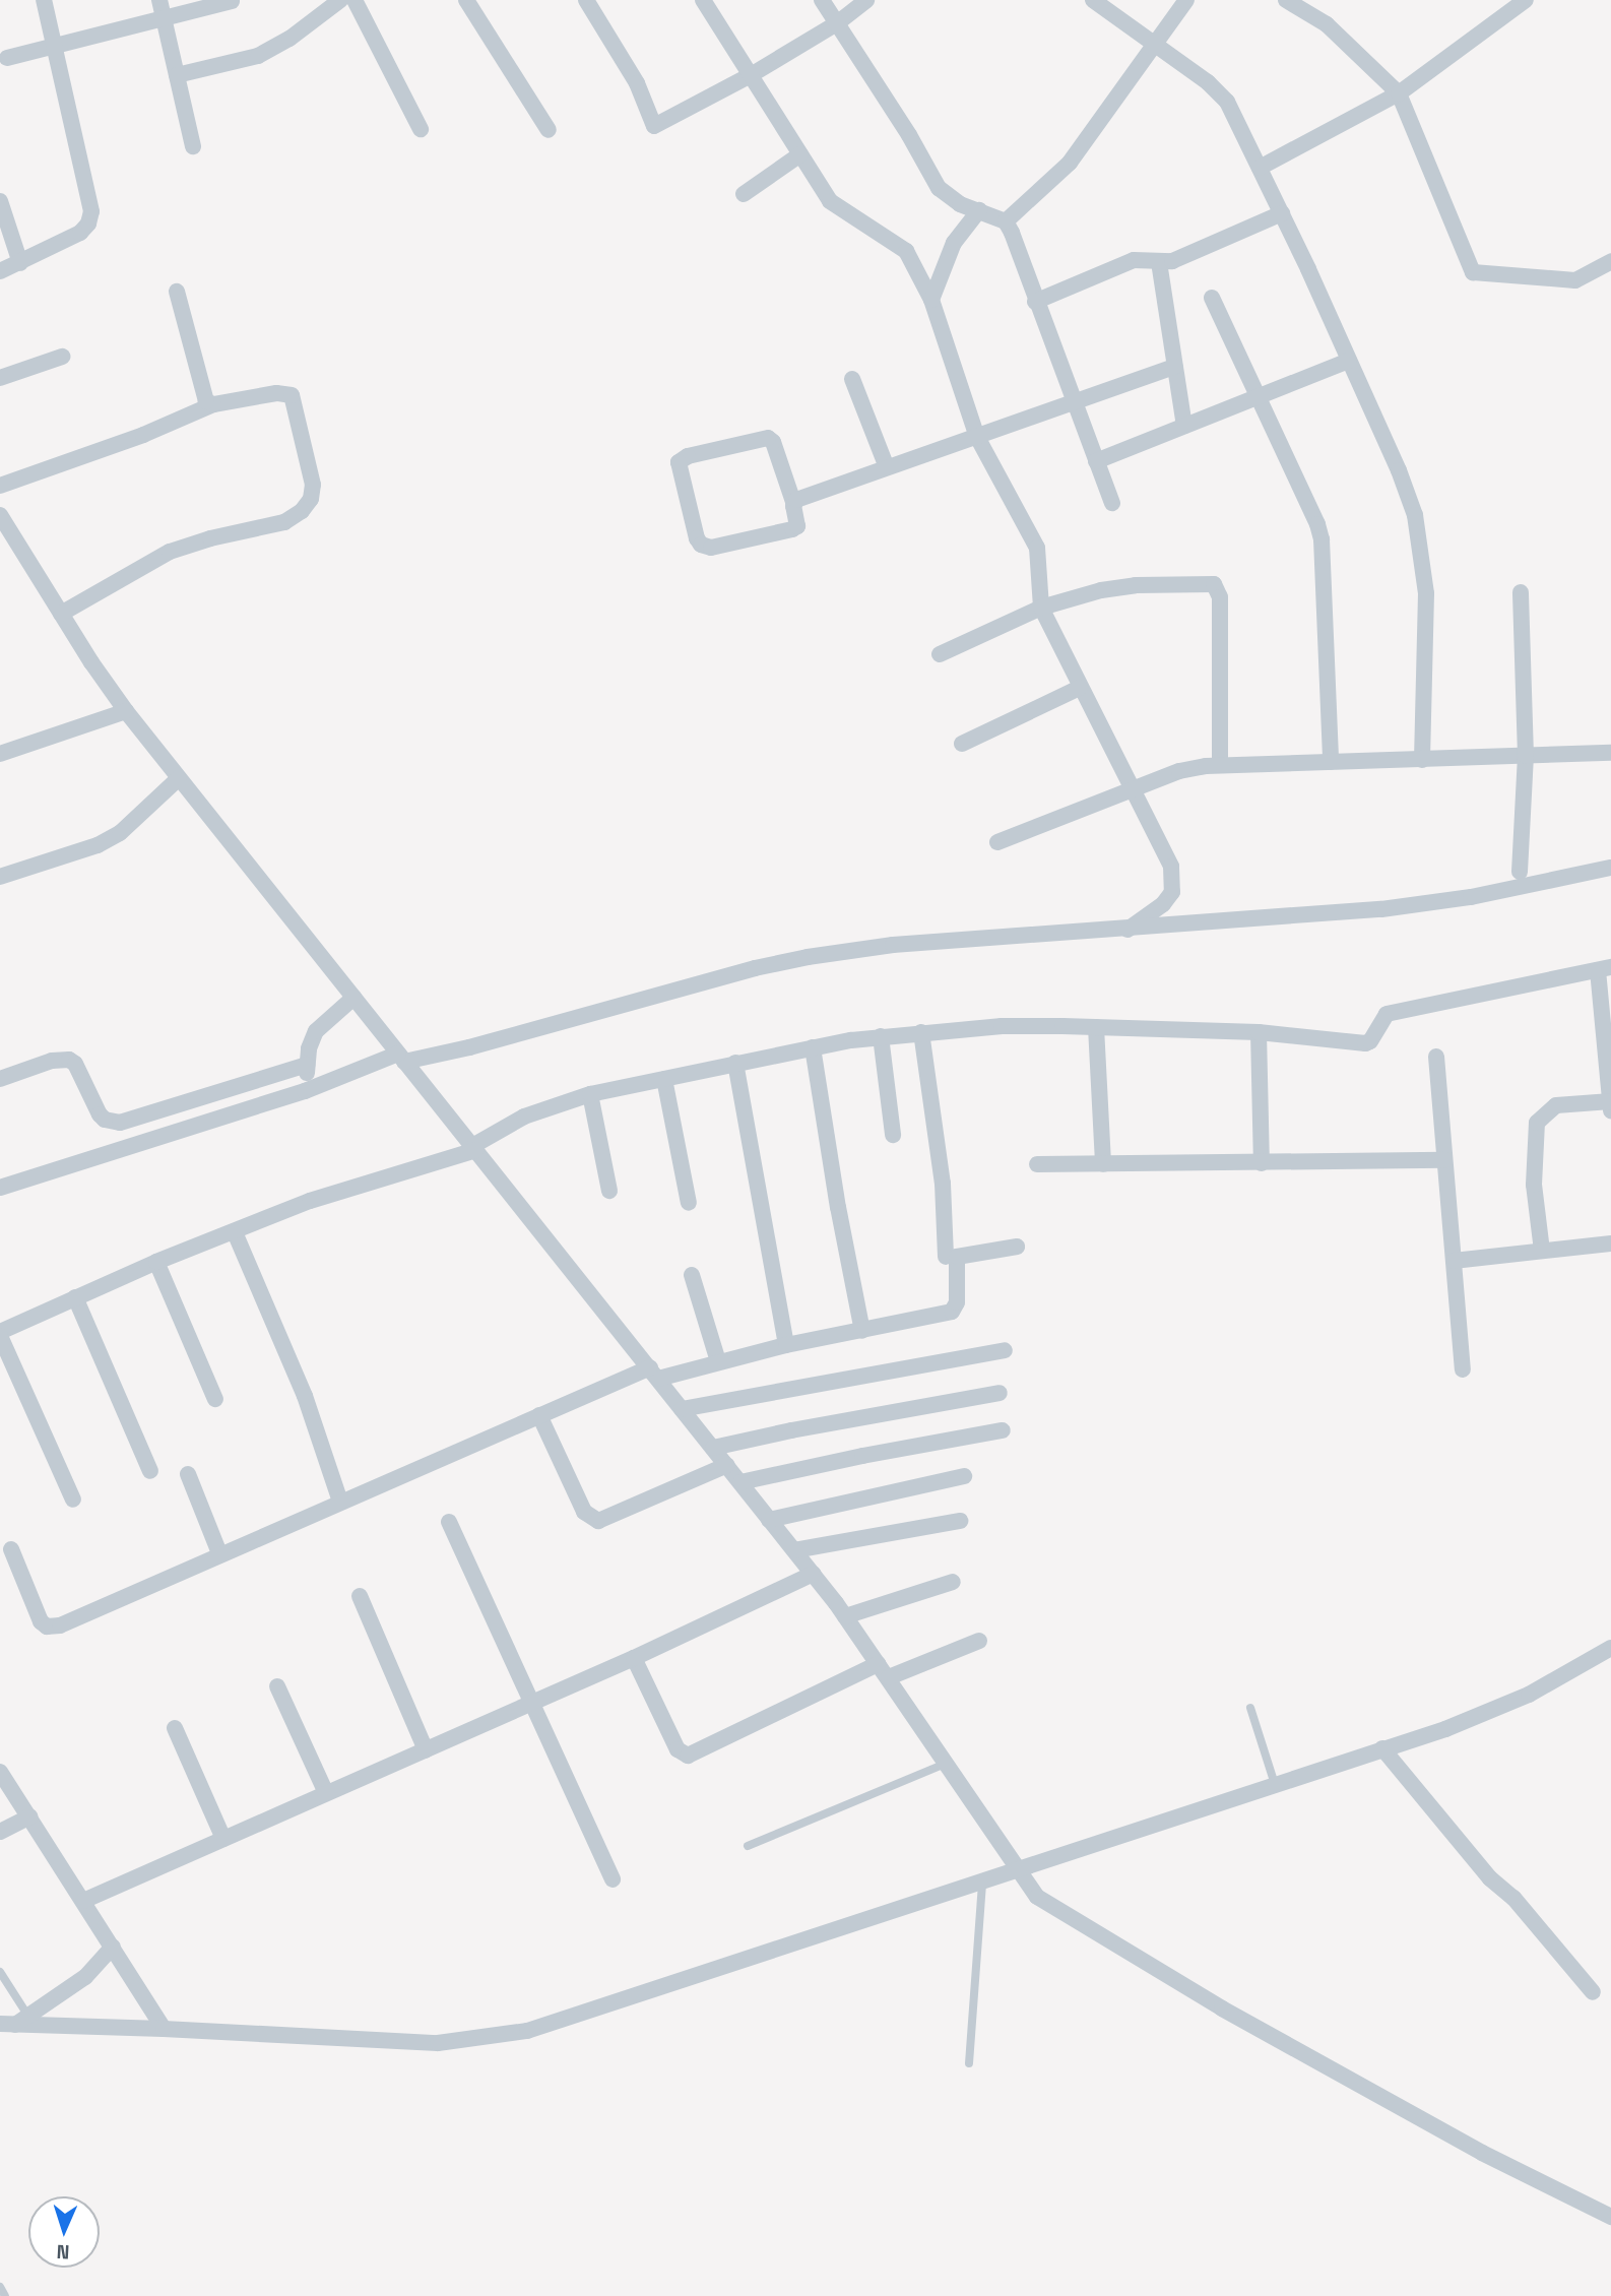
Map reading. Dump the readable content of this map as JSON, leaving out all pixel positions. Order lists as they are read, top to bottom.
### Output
{
  "north": "bottom"
}
